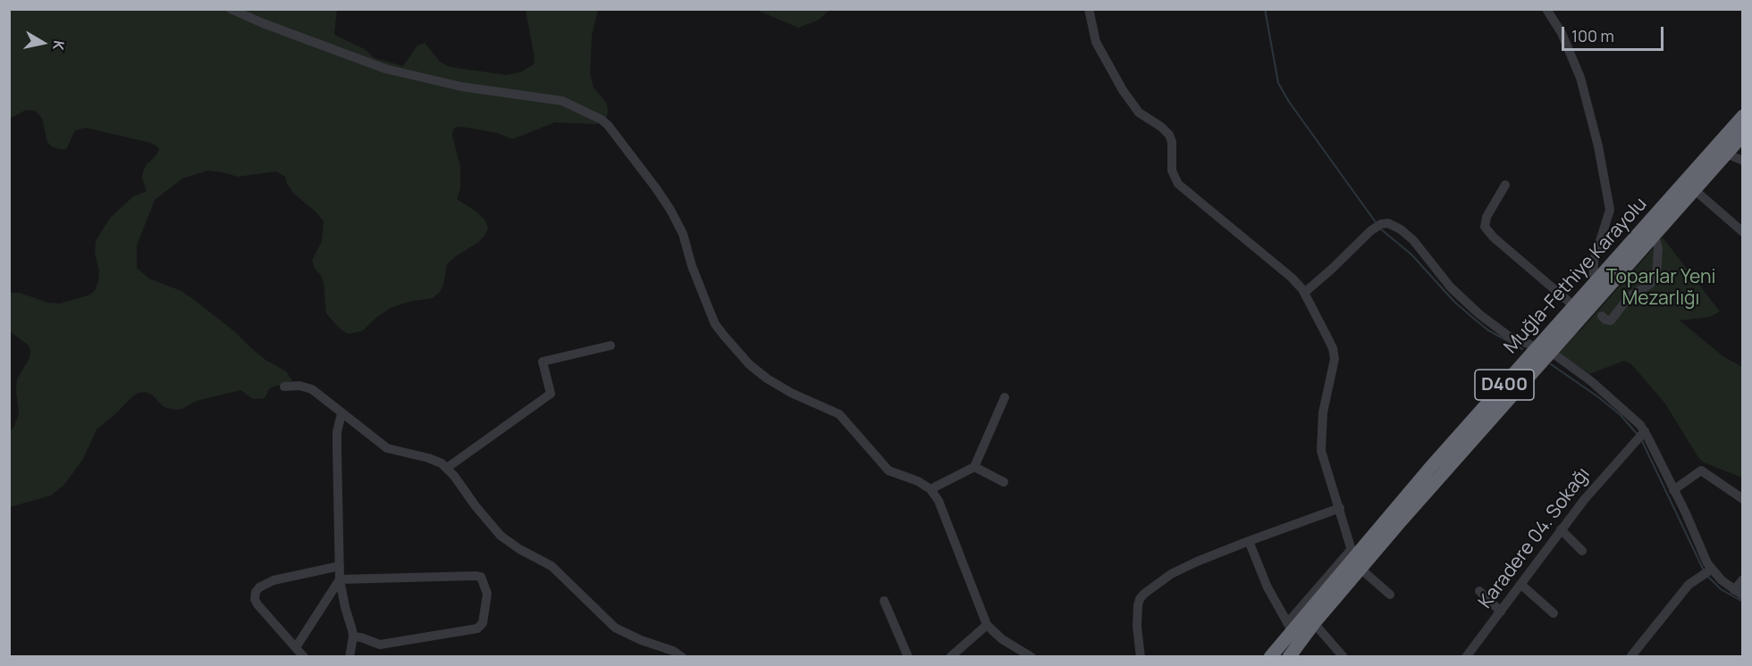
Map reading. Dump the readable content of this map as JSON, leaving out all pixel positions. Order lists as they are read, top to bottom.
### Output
{
  "streets": {
    "highway": ["Muğla-Fethiye Karayolu", "D400"],
    "street": ["Karadere 04. Sokağı"]
  },
  "parks": ["Toparlar Yeni Mezarlığı"],
  "scale_bar": "100 m",
  "north": "right"
}
